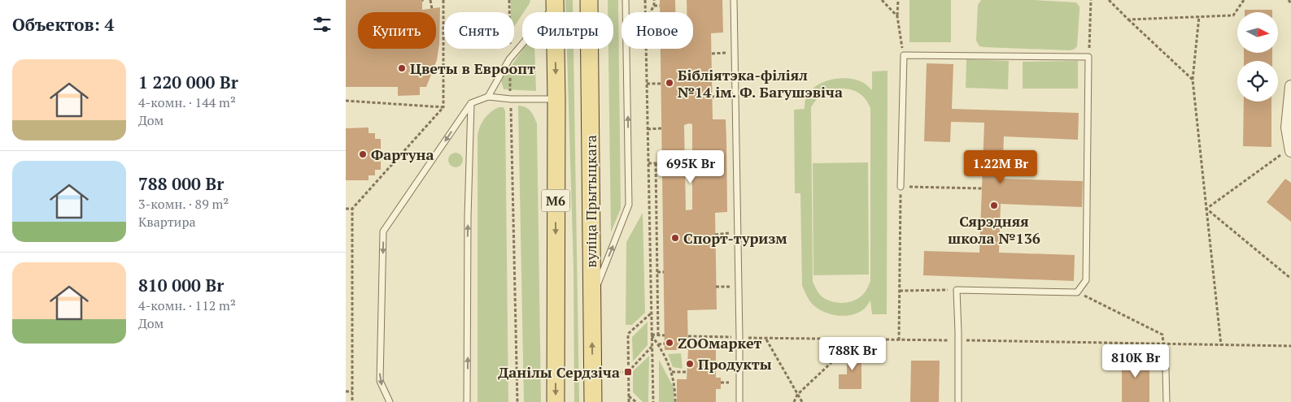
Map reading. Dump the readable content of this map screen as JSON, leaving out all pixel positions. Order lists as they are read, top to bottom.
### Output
{
  "streets": {
    "main road": ["М6", "вуліца Прытыцкага"]
  },
  "places": {
    "other": [
      "Цветы в Евроопт",
      "Бібліятэка-філіял №14 ім. Ф. Багушэвіча",
      "Фартуна",
      "Сярэдняя школа №136",
      "Спорт-туризм",
      "ZOOмаркет",
      "Продукты"
    ],
    "transit": ["Данілы Сердзіча"]
  },
  "north": "right",
  "page": {
    "heading": "Объектов: 4",
    "chip": [
      "Купить",
      "Снять",
      "Фильтры",
      "Новое"
    ],
    "list": [
      {
        "name": "1 220 000 Br",
        "note": "4-комн. · 144 m² · Дом"
      },
      {
        "name": "788 000 Br",
        "note": "3-комн. · 89 m² · Квартира"
      },
      {
        "name": "810 000 Br",
        "note": "4-комн. · 112 m² · Дом"
      }
    ],
    "price": [
      "695K Br",
      "1.22M Br",
      "788K Br",
      "810K Br"
    ]
  }
}
